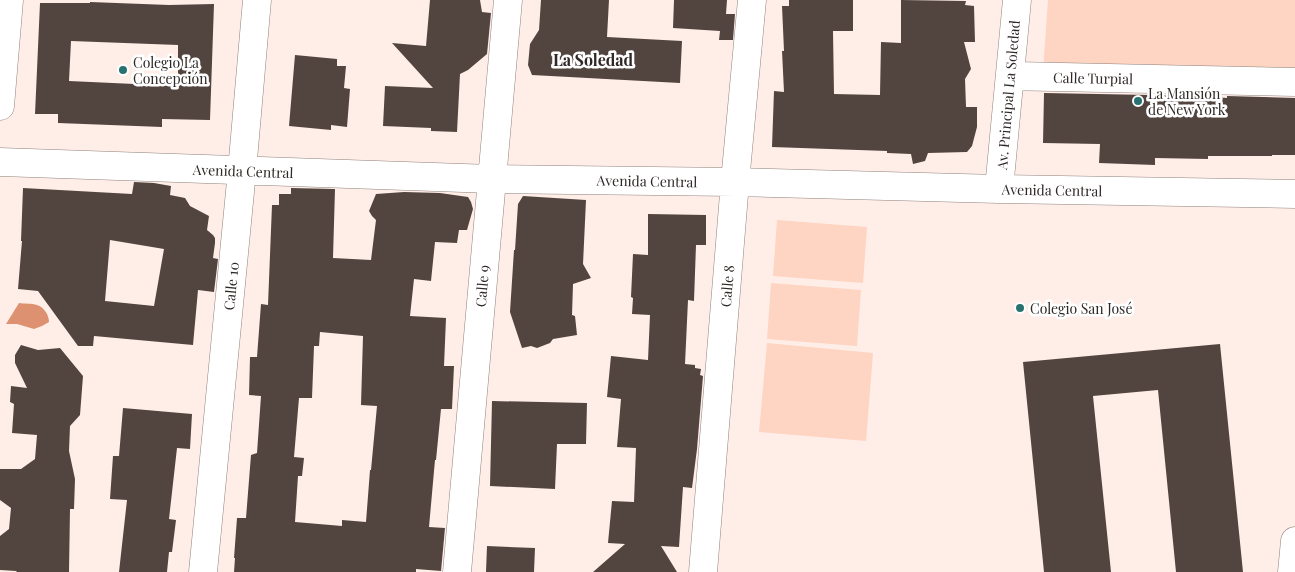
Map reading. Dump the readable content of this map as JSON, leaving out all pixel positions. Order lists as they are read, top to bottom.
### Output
{
  "streets": {
    "street": [
      "Calle Turpial",
      "Av. Principal La Soledad",
      "Avenida Central",
      "Calle 10",
      "Calle 9",
      "Calle 8"
    ]
  },
  "crossings": [
    ["Calle Turpial", "Av. Principal La Soledad"],
    ["Av. Principal La Soledad", "Avenida Central"],
    ["Avenida Central", "Calle 10"],
    ["Avenida Central", "Calle 9"],
    ["Avenida Central", "Calle 8"]
  ],
  "districts": ["La Soledad"],
  "places": ["Colegio La Concepción", "La Mansión de New York", "Colegio San José"]
}
